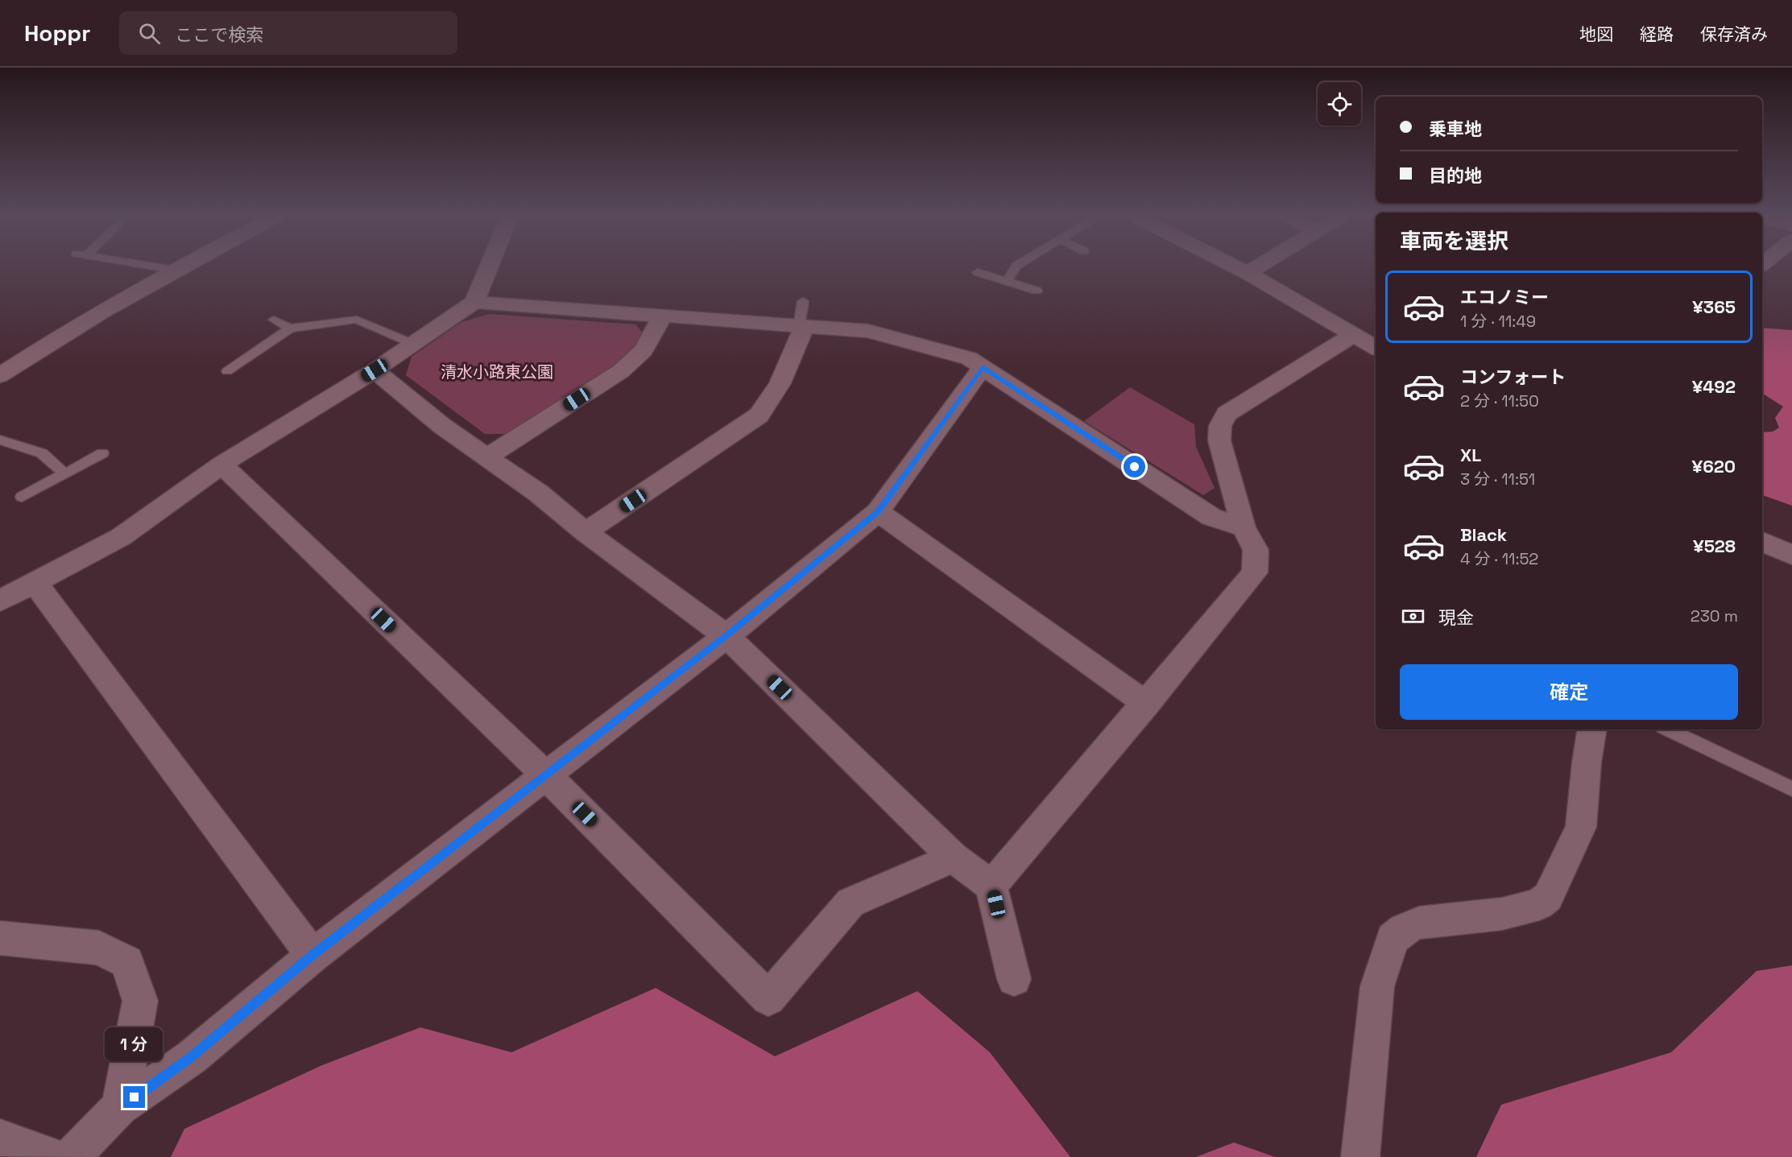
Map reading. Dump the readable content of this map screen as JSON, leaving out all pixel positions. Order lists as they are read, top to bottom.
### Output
{
  "parks": ["清水小路東公園"],
  "page": {
    "header": "Hoppr",
    "search": "ここで検索",
    "nav": ["地図", "経路", "保存済み"],
    "banner": ["乗車地", "目的地"],
    "heading": "車両を選択",
    "list": [
      {
        "name": "エコノミー",
        "note": "1 分 · 11:49",
        "value": "¥365"
      },
      {
        "name": "コンフォート",
        "note": "2 分 · 11:50",
        "value": "¥492"
      },
      {
        "name": "XL",
        "note": "3 分 · 11:51",
        "value": "¥620"
      },
      {
        "name": "Black",
        "note": "4 分 · 11:52",
        "value": "¥528"
      }
    ],
    "pay": ["現金", "230 m"],
    "buttons": "確定",
    "bubble": "1 分"
  }
}
